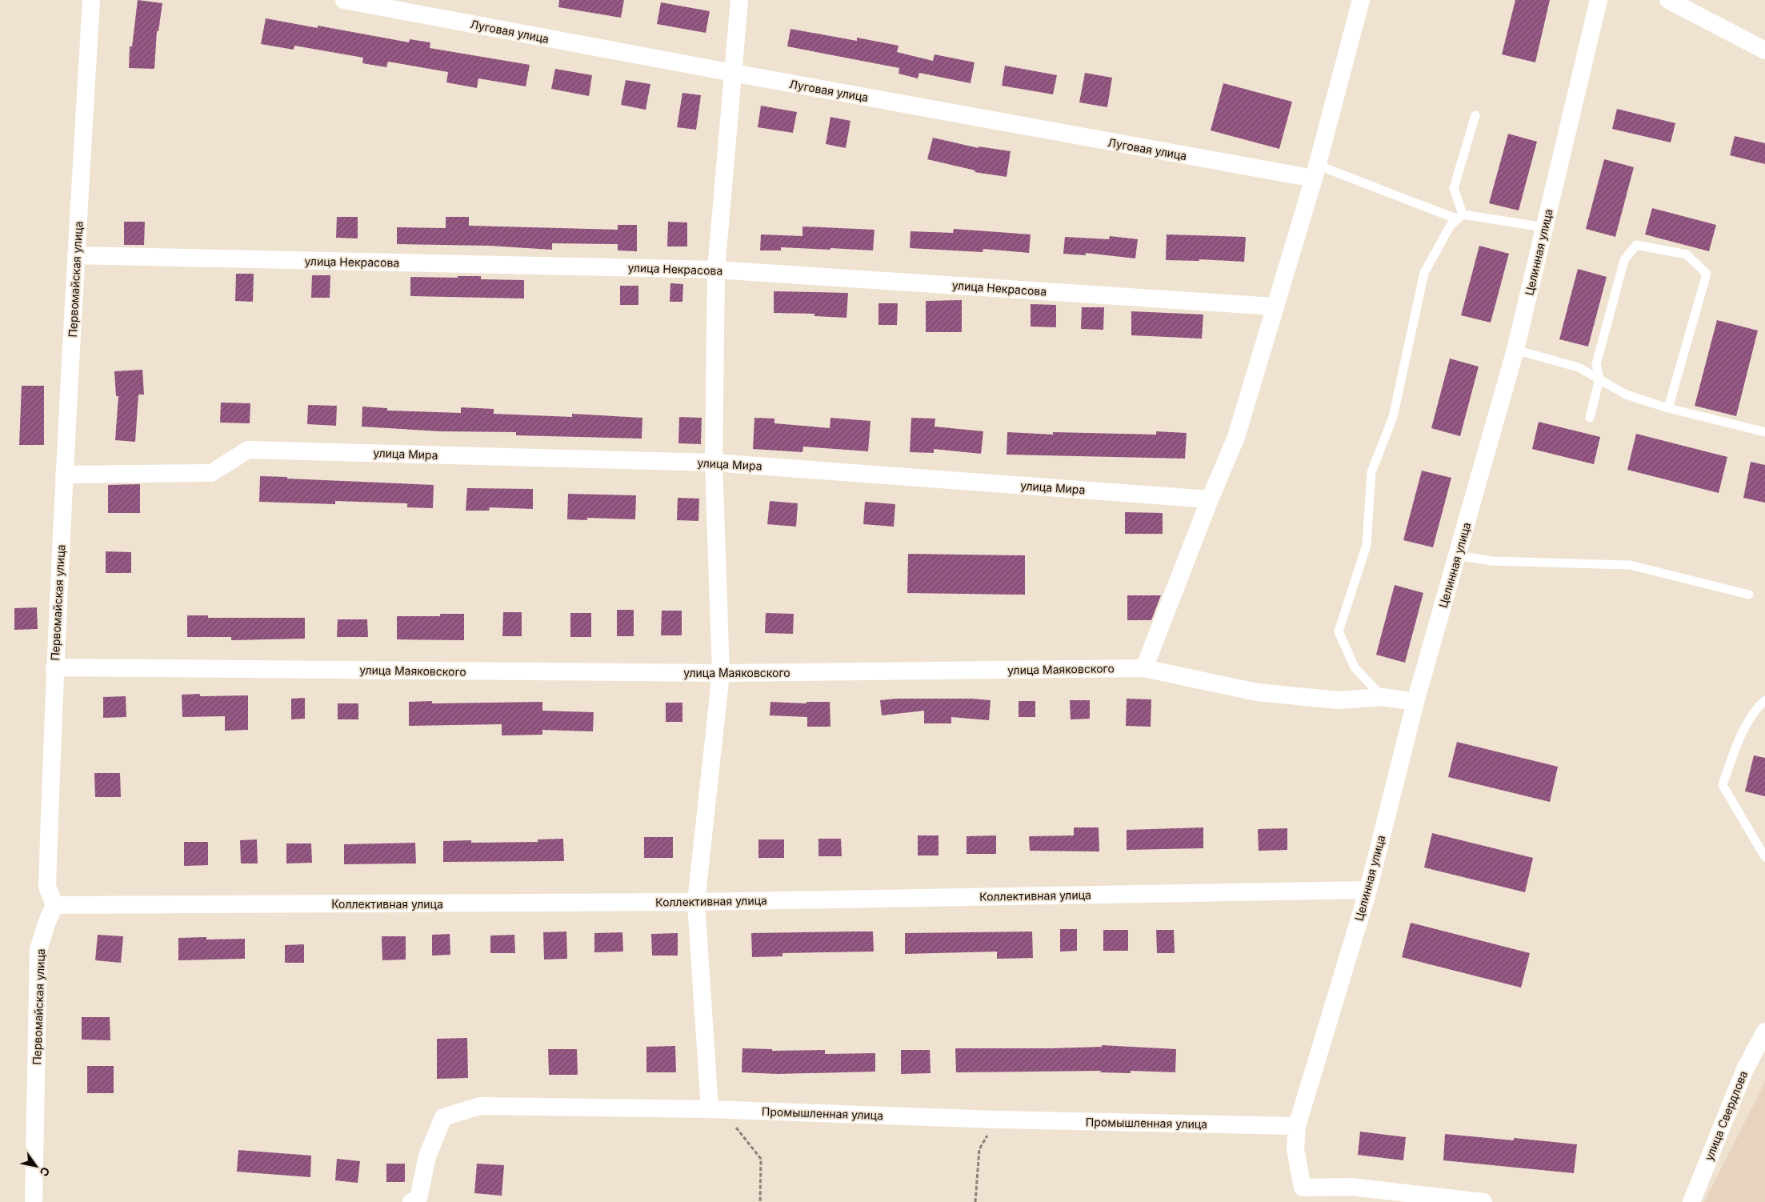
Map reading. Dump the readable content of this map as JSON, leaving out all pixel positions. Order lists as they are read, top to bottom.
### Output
{
  "streets": {
    "street": [
      "Луговая улица",
      "Целинная улица",
      "улица Некрасова",
      "Первомайская улица",
      "улица Мира",
      "улица Маяковского",
      "Коллективная улица",
      "Промышленная улица",
      "улица Свердлова"
    ]
  },
  "crossings": [
    ["Целинная улица", "улица Маяковского"],
    ["Целинная улица", "Коллективная улица"],
    ["Целинная улица", "Промышленная улица"],
    ["улица Некрасова", "Первомайская улица"],
    ["Первомайская улица", "улица Мира"],
    ["Первомайская улица", "улица Маяковского"],
    ["Первомайская улица", "Коллективная улица"]
  ],
  "north": "bottom right"
}
